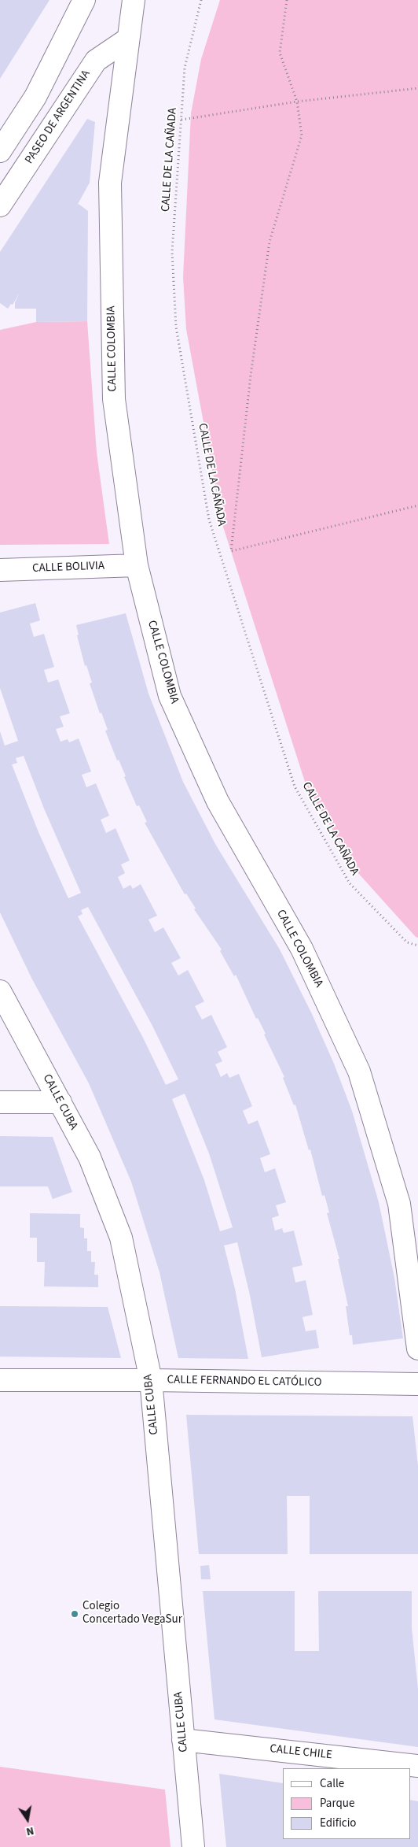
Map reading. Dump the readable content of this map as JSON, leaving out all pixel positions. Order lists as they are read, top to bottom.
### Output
{
  "streets": {
    "street": [
      "PASEO DE ARGENTINA",
      "CALLE COLOMBIA",
      "CALLE BOLIVIA",
      "CALLE CUBA",
      "CALLE FERNANDO EL CATÓLICO",
      "CALLE CHILE"
    ],
    "path": ["CALLE DE LA CAÑADA"]
  },
  "crossings": [
    ["PASEO DE ARGENTINA", "CALLE COLOMBIA"],
    ["CALLE COLOMBIA", "CALLE BOLIVIA"],
    ["CALLE CUBA", "CALLE FERNANDO EL CATÓLICO"],
    ["CALLE CUBA", "CALLE CHILE"]
  ],
  "places": ["Colegio Concertado VegaSur"],
  "legend": ["Calle", "Parque", "Edificio"],
  "north": "bottom"
}
